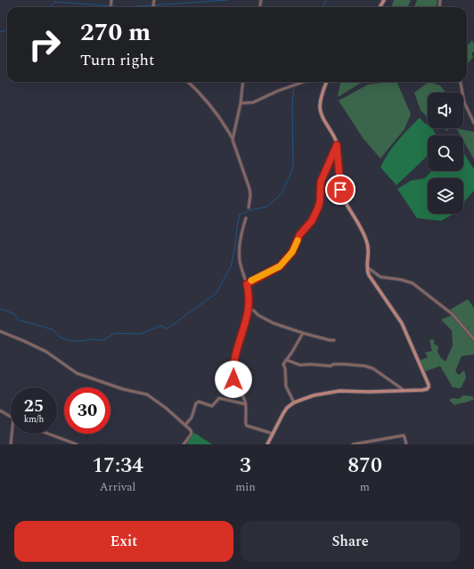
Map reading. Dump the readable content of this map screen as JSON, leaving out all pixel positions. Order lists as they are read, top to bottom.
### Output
{
  "page": {
    "turn": ["270 m", "Turn right"],
    "speed": "25 km/h",
    "limit": "30",
    "eta": [
      "17:34",
      "Arrival",
      "3",
      "min",
      "870",
      "m"
    ],
    "buttons": ["Exit", "Share"]
  }
}
